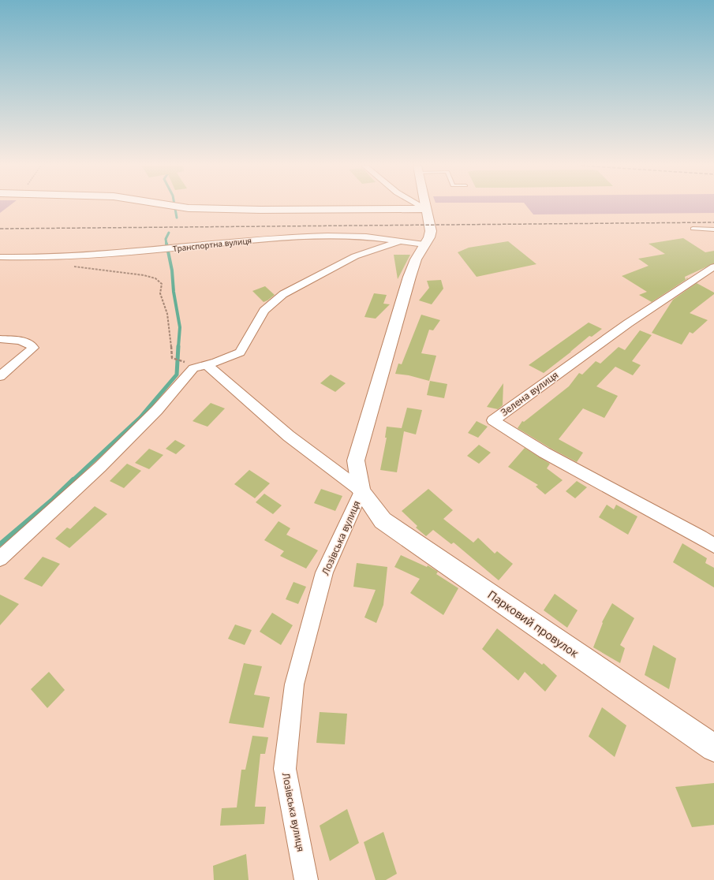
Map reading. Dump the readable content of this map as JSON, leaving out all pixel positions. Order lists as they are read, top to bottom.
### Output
{
  "streets": {
    "main road": ["Лозівська вулиця", "Парковий провулок"],
    "street": ["Транспортна вулиця", "Зелена вулиця"]
  },
  "crossings": [
    ["Транспортна вулиця", "Лозівська вулиця"],
    ["Лозівська вулиця", "Парковий провулок"]
  ]
}
